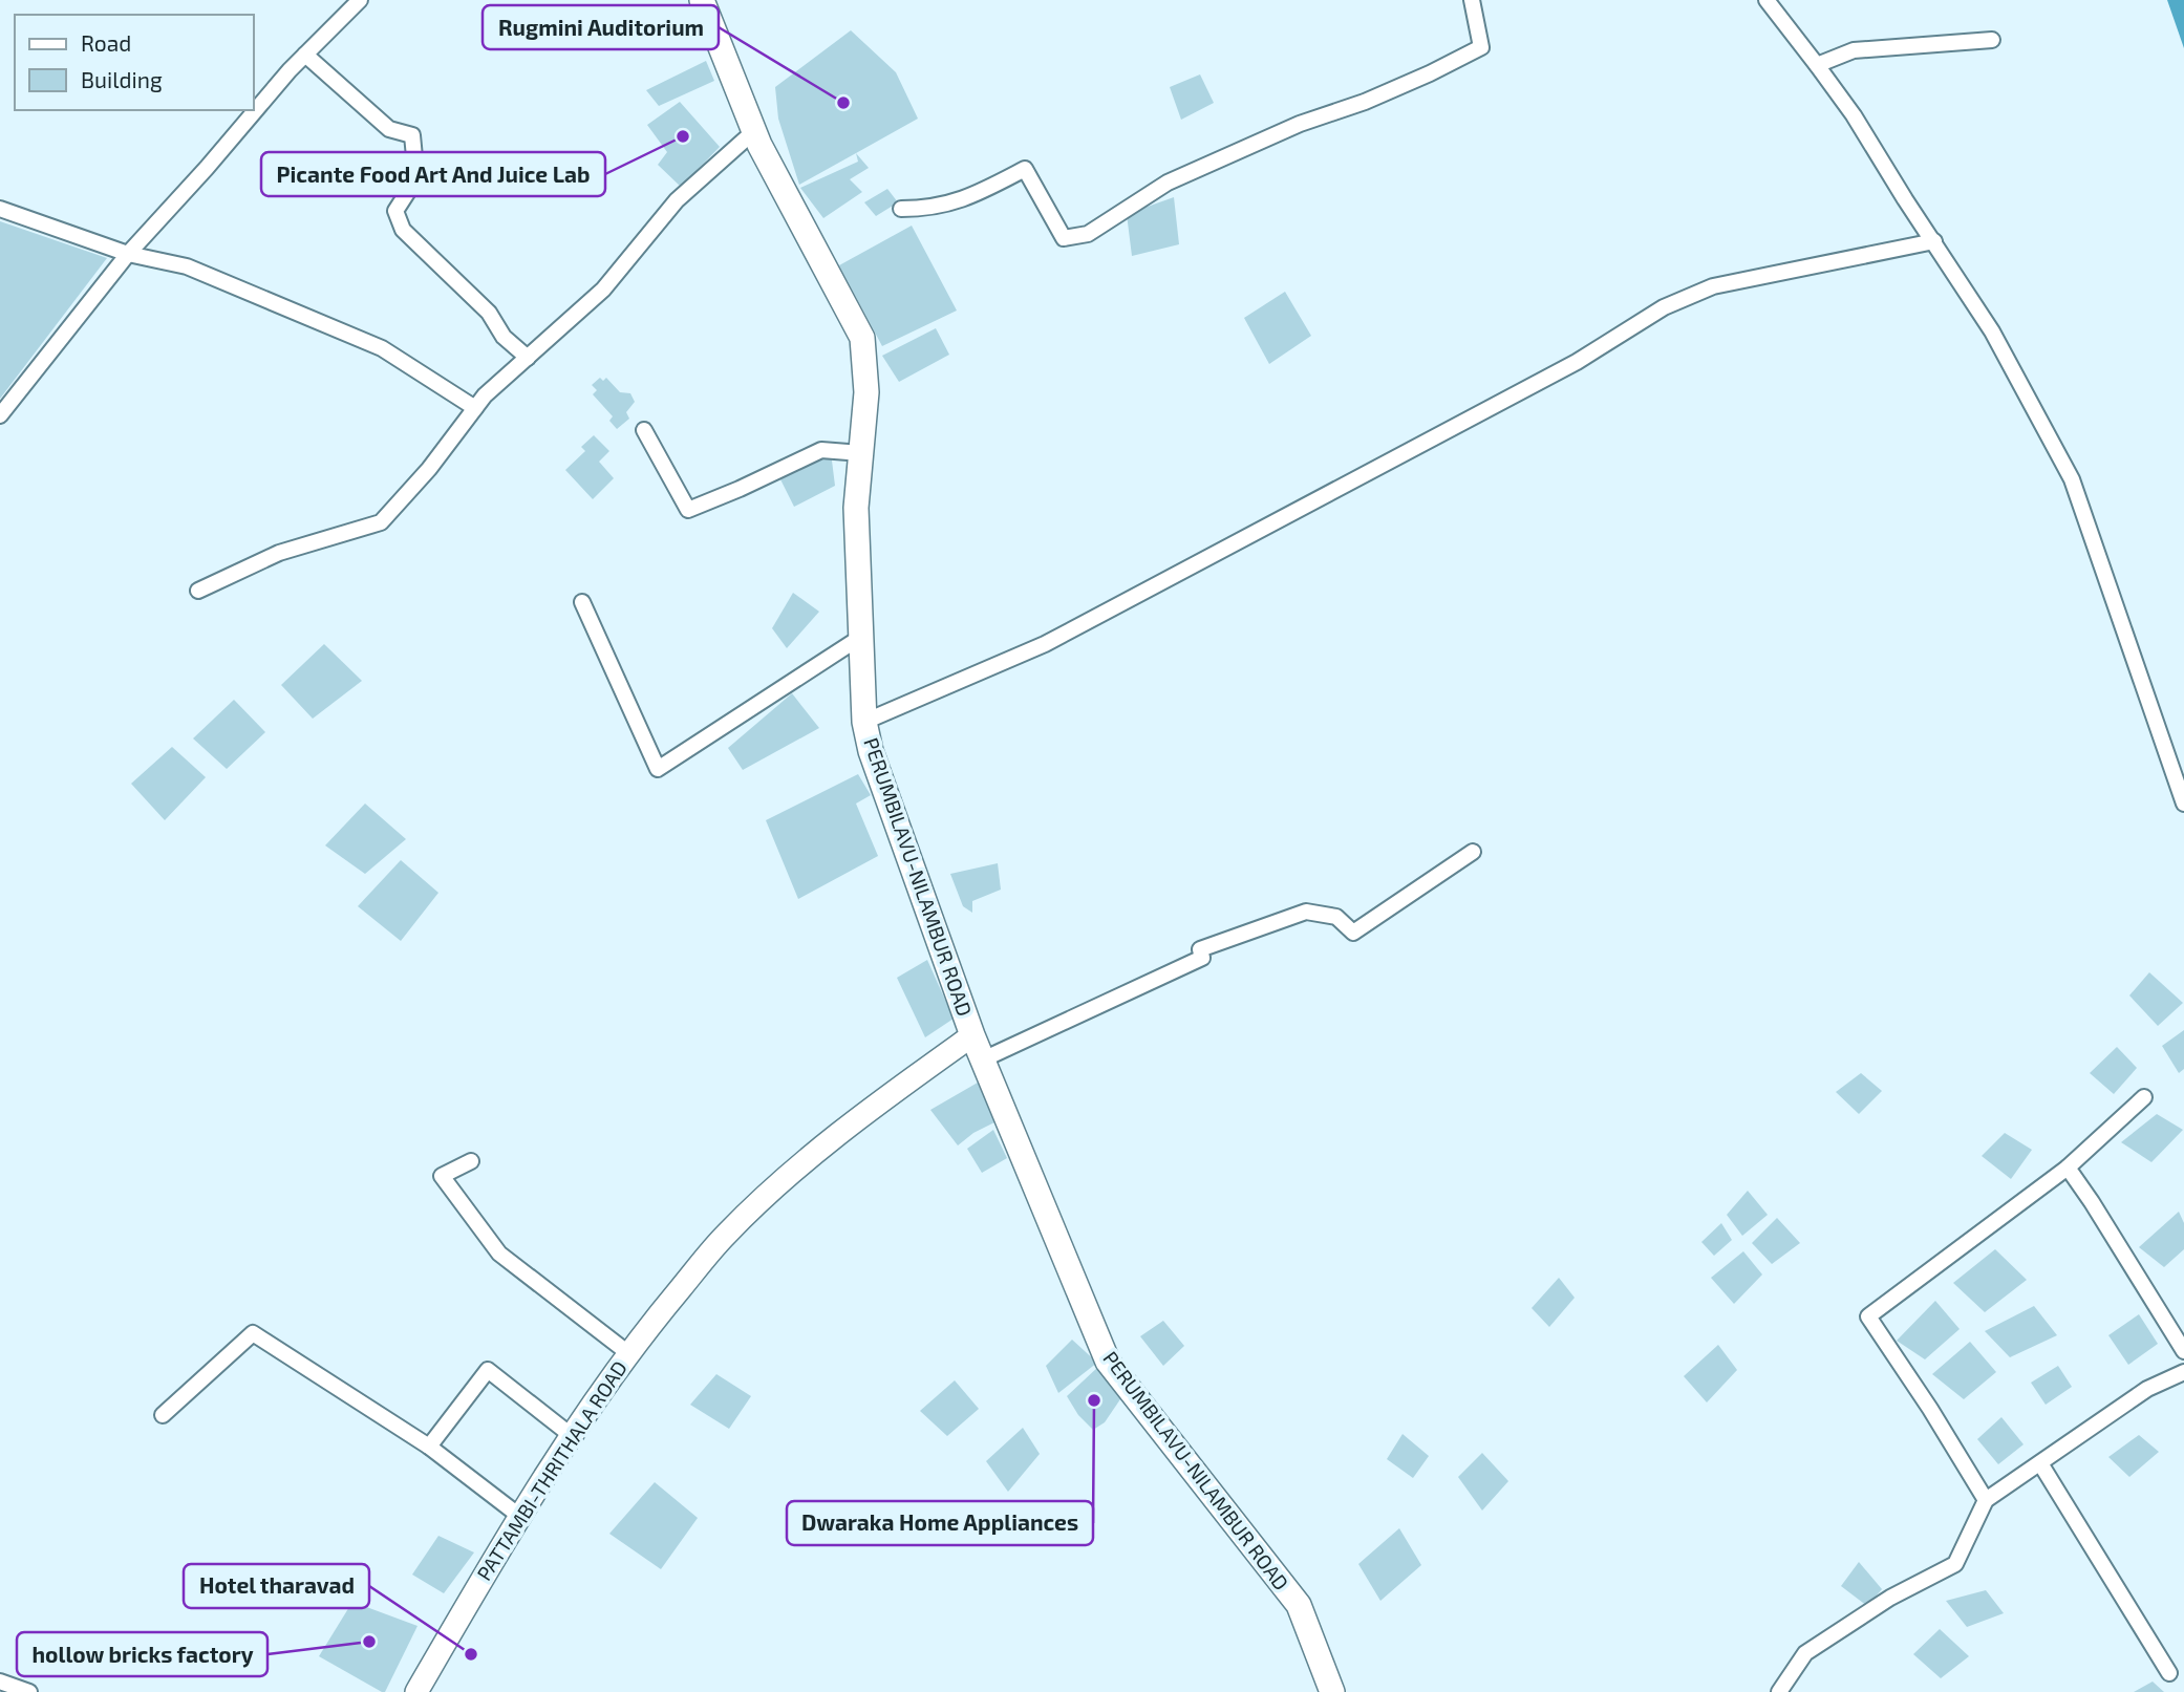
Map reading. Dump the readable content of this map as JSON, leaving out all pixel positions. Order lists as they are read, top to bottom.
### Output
{
  "streets": {
    "main road": ["PERUMBILAVU-NILAMBUR ROAD", "PATTAMBI-THRITHALA ROAD"]
  },
  "crossings": [
    ["PERUMBILAVU-NILAMBUR ROAD", "PATTAMBI-THRITHALA ROAD"]
  ],
  "places": [
    "Rugmini Auditorium",
    "Picante Food Art And Juice Lab",
    "Dwaraka Home Appliances",
    "hollow bricks factory",
    "Hotel tharavad"
  ],
  "legend": ["Road", "Building"]
}
